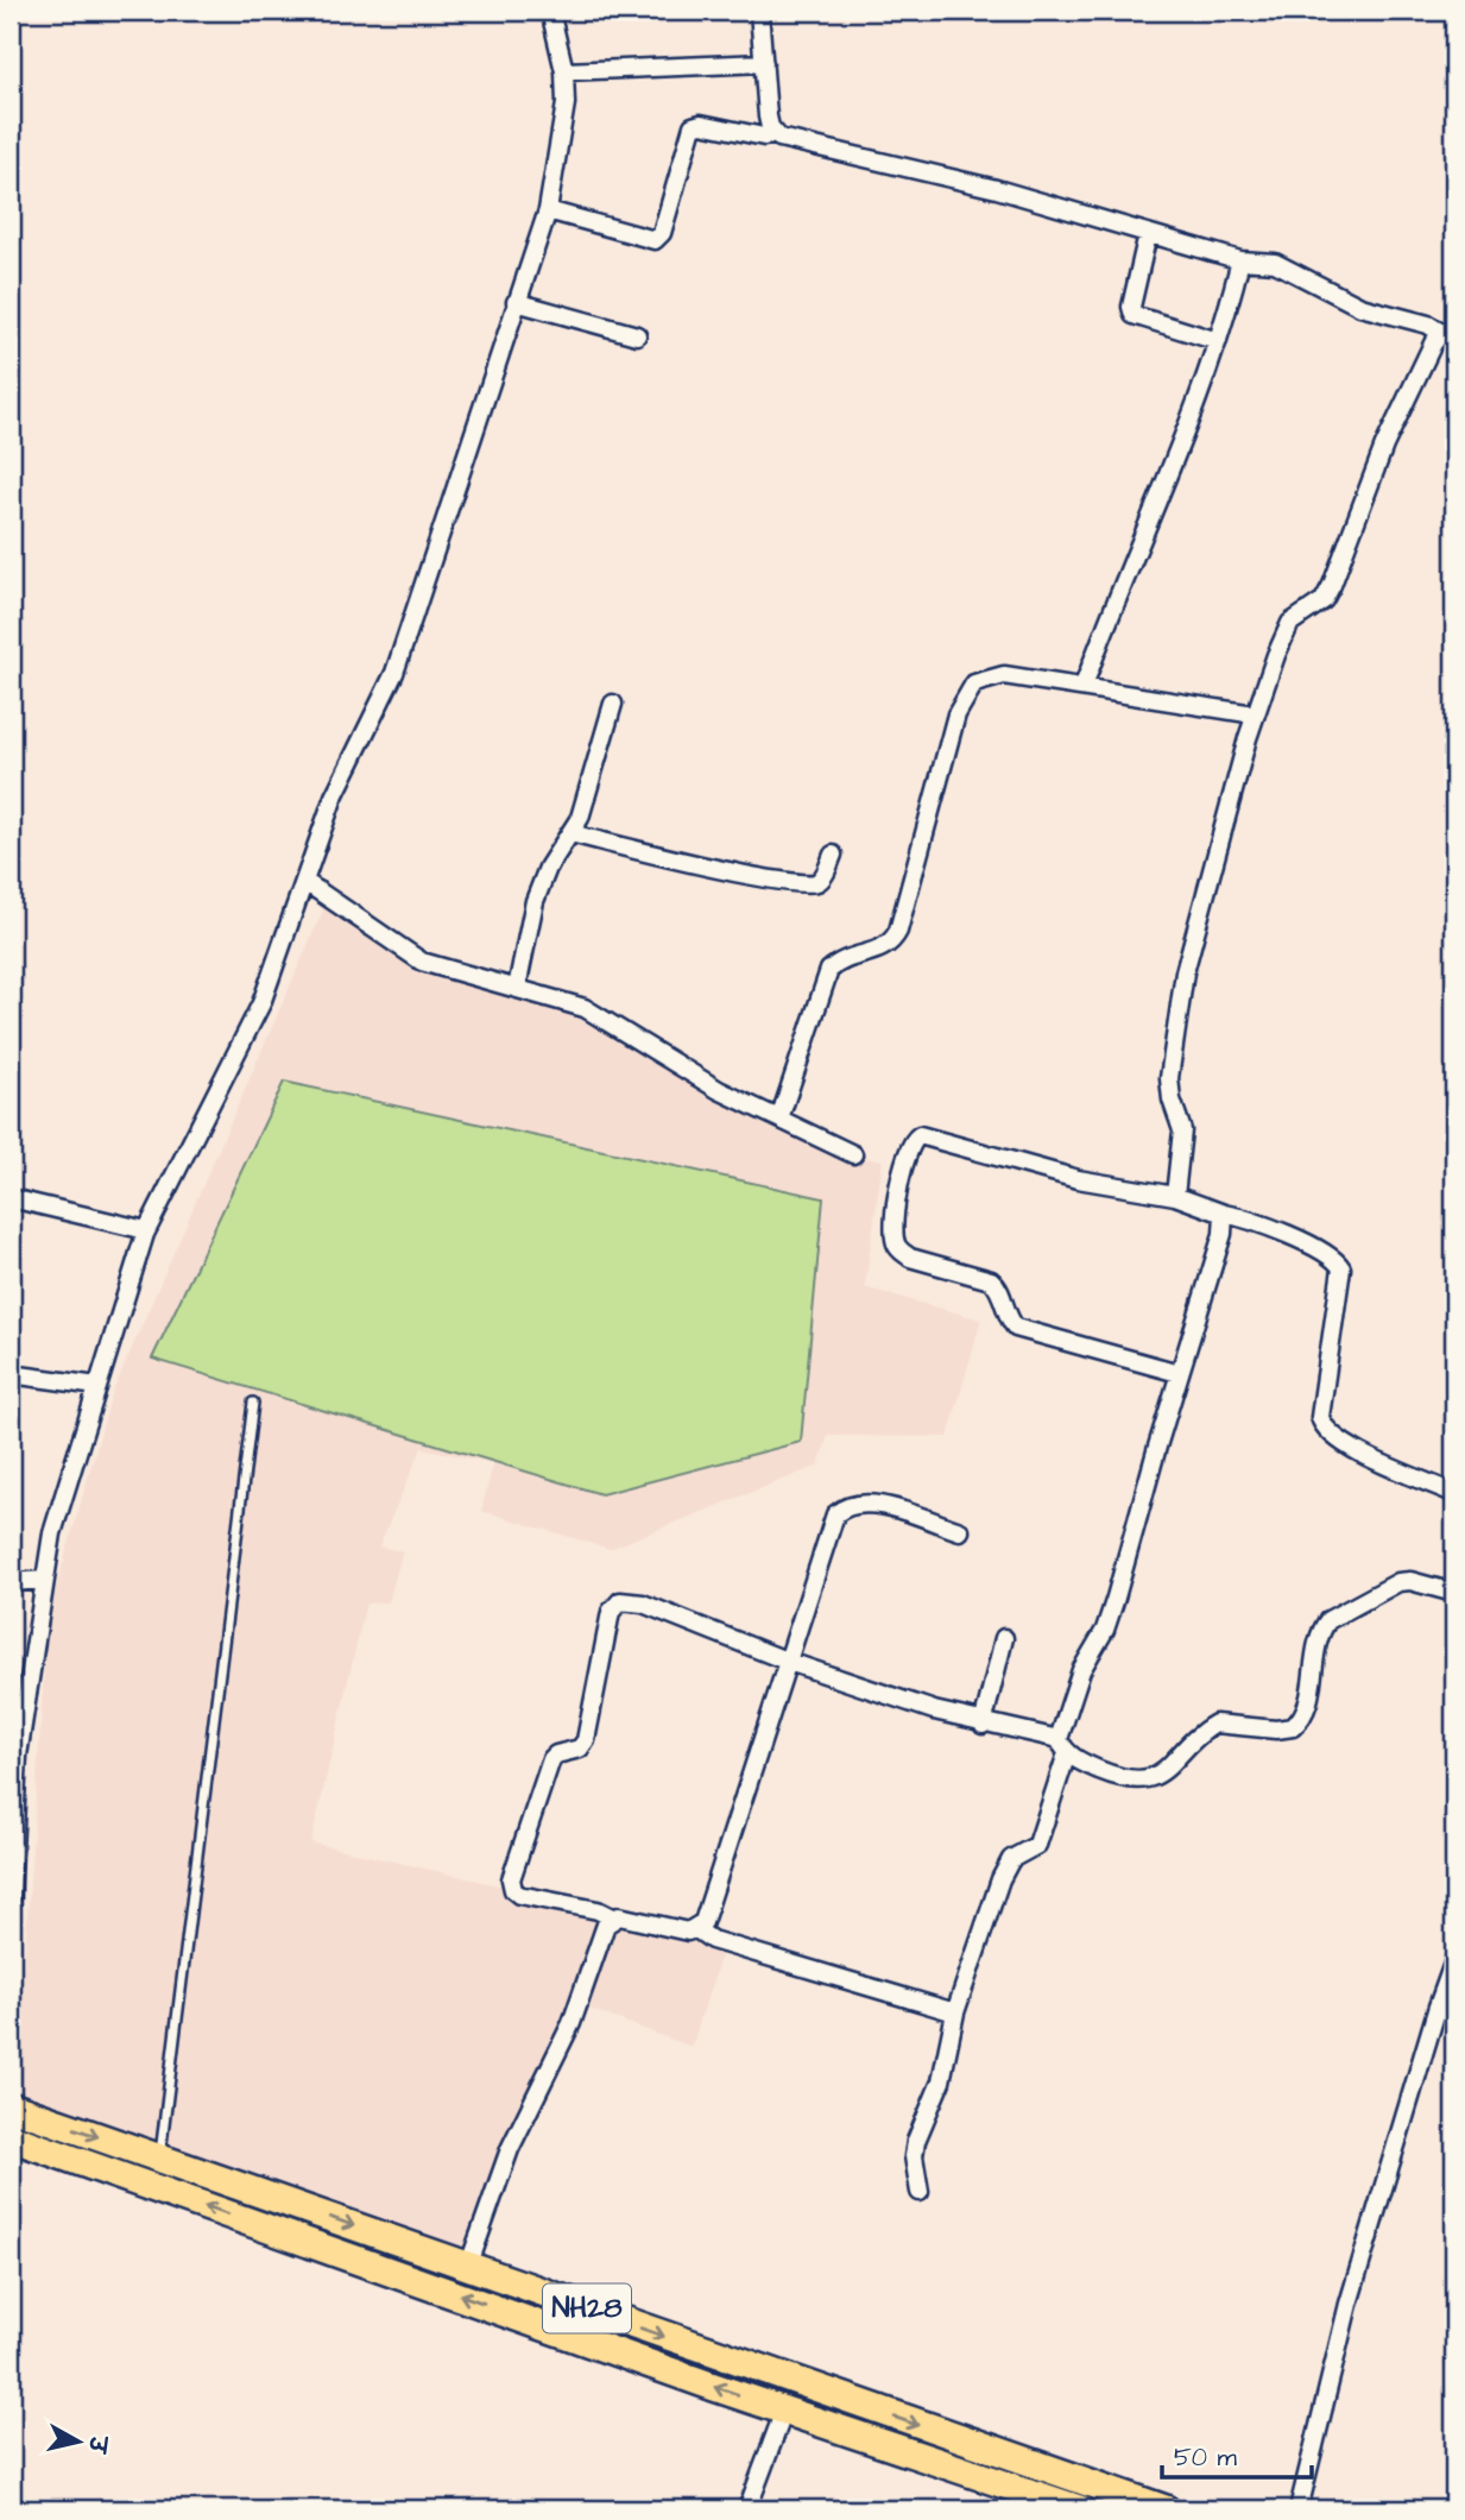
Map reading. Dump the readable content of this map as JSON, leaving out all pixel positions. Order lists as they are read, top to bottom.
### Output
{
  "streets": {
    "highway": ["NH28"]
  },
  "scale_bar": "50 m",
  "north": "right"
}
